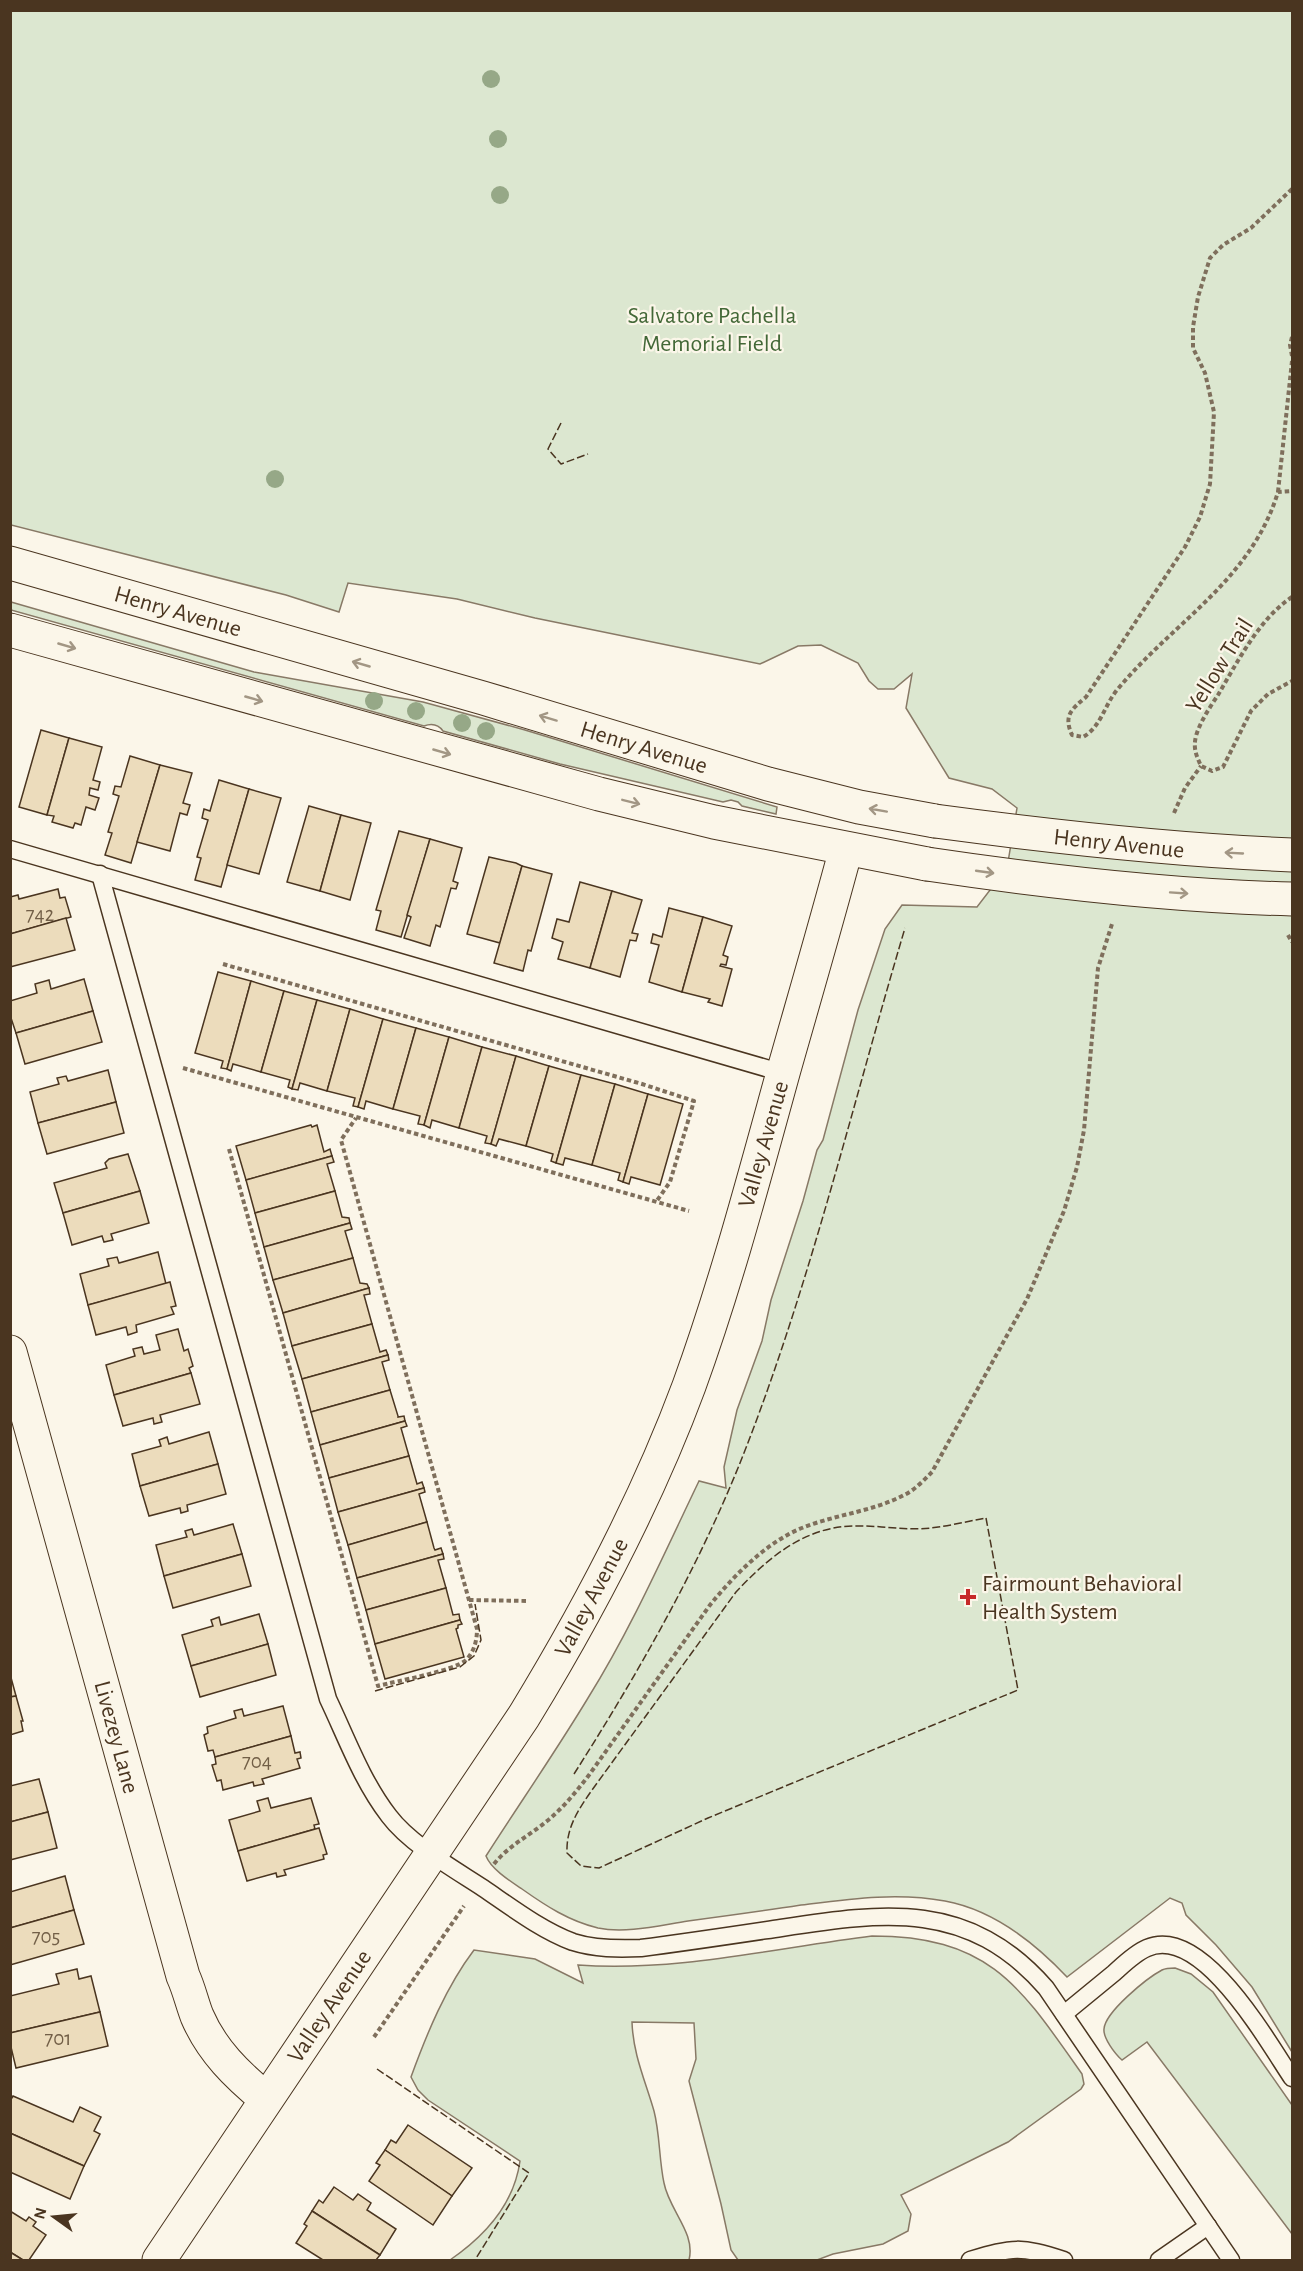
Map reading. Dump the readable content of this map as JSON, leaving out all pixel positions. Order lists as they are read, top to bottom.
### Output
{
  "streets": {
    "main road": ["Henry Avenue", "Valley Avenue", "Livezey Lane"],
    "path": ["Yellow Trail"]
  },
  "crossings": [
    ["Henry Avenue", "Valley Avenue"],
    ["Valley Avenue", "Livezey Lane"]
  ],
  "parks": ["Salvatore Pachella Memorial Field"],
  "places": {
    "health": ["Fairmount Behavioral Health System"]
  },
  "house_numbers": [
    "742",
    "704",
    "705",
    "701"
  ],
  "north": "left"
}
